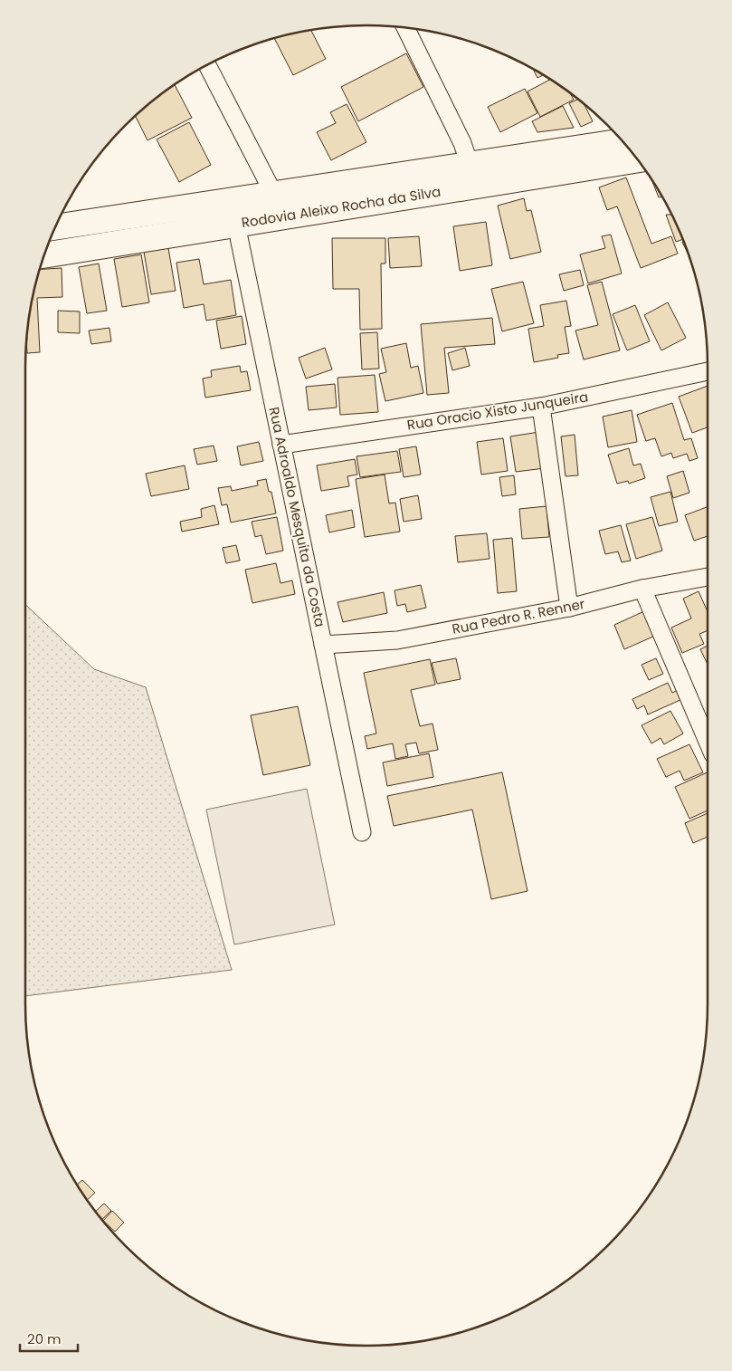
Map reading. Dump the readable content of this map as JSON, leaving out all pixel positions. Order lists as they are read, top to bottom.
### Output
{
  "streets": {
    "main road": ["Rodovia Aleixo Rocha da Silva"],
    "street": ["Rua Oracio Xisto Junqueira", "Rua Adroaldo Mesquita da Costa", "Rua Pedro R. Renner"]
  },
  "crossings": [
    ["Rodovia Aleixo Rocha da Silva", "Rua Adroaldo Mesquita da Costa"],
    ["Rua Oracio Xisto Junqueira", "Rua Adroaldo Mesquita da Costa"],
    ["Rua Adroaldo Mesquita da Costa", "Rua Pedro R. Renner"]
  ],
  "scale_bar": "20 m"
}
